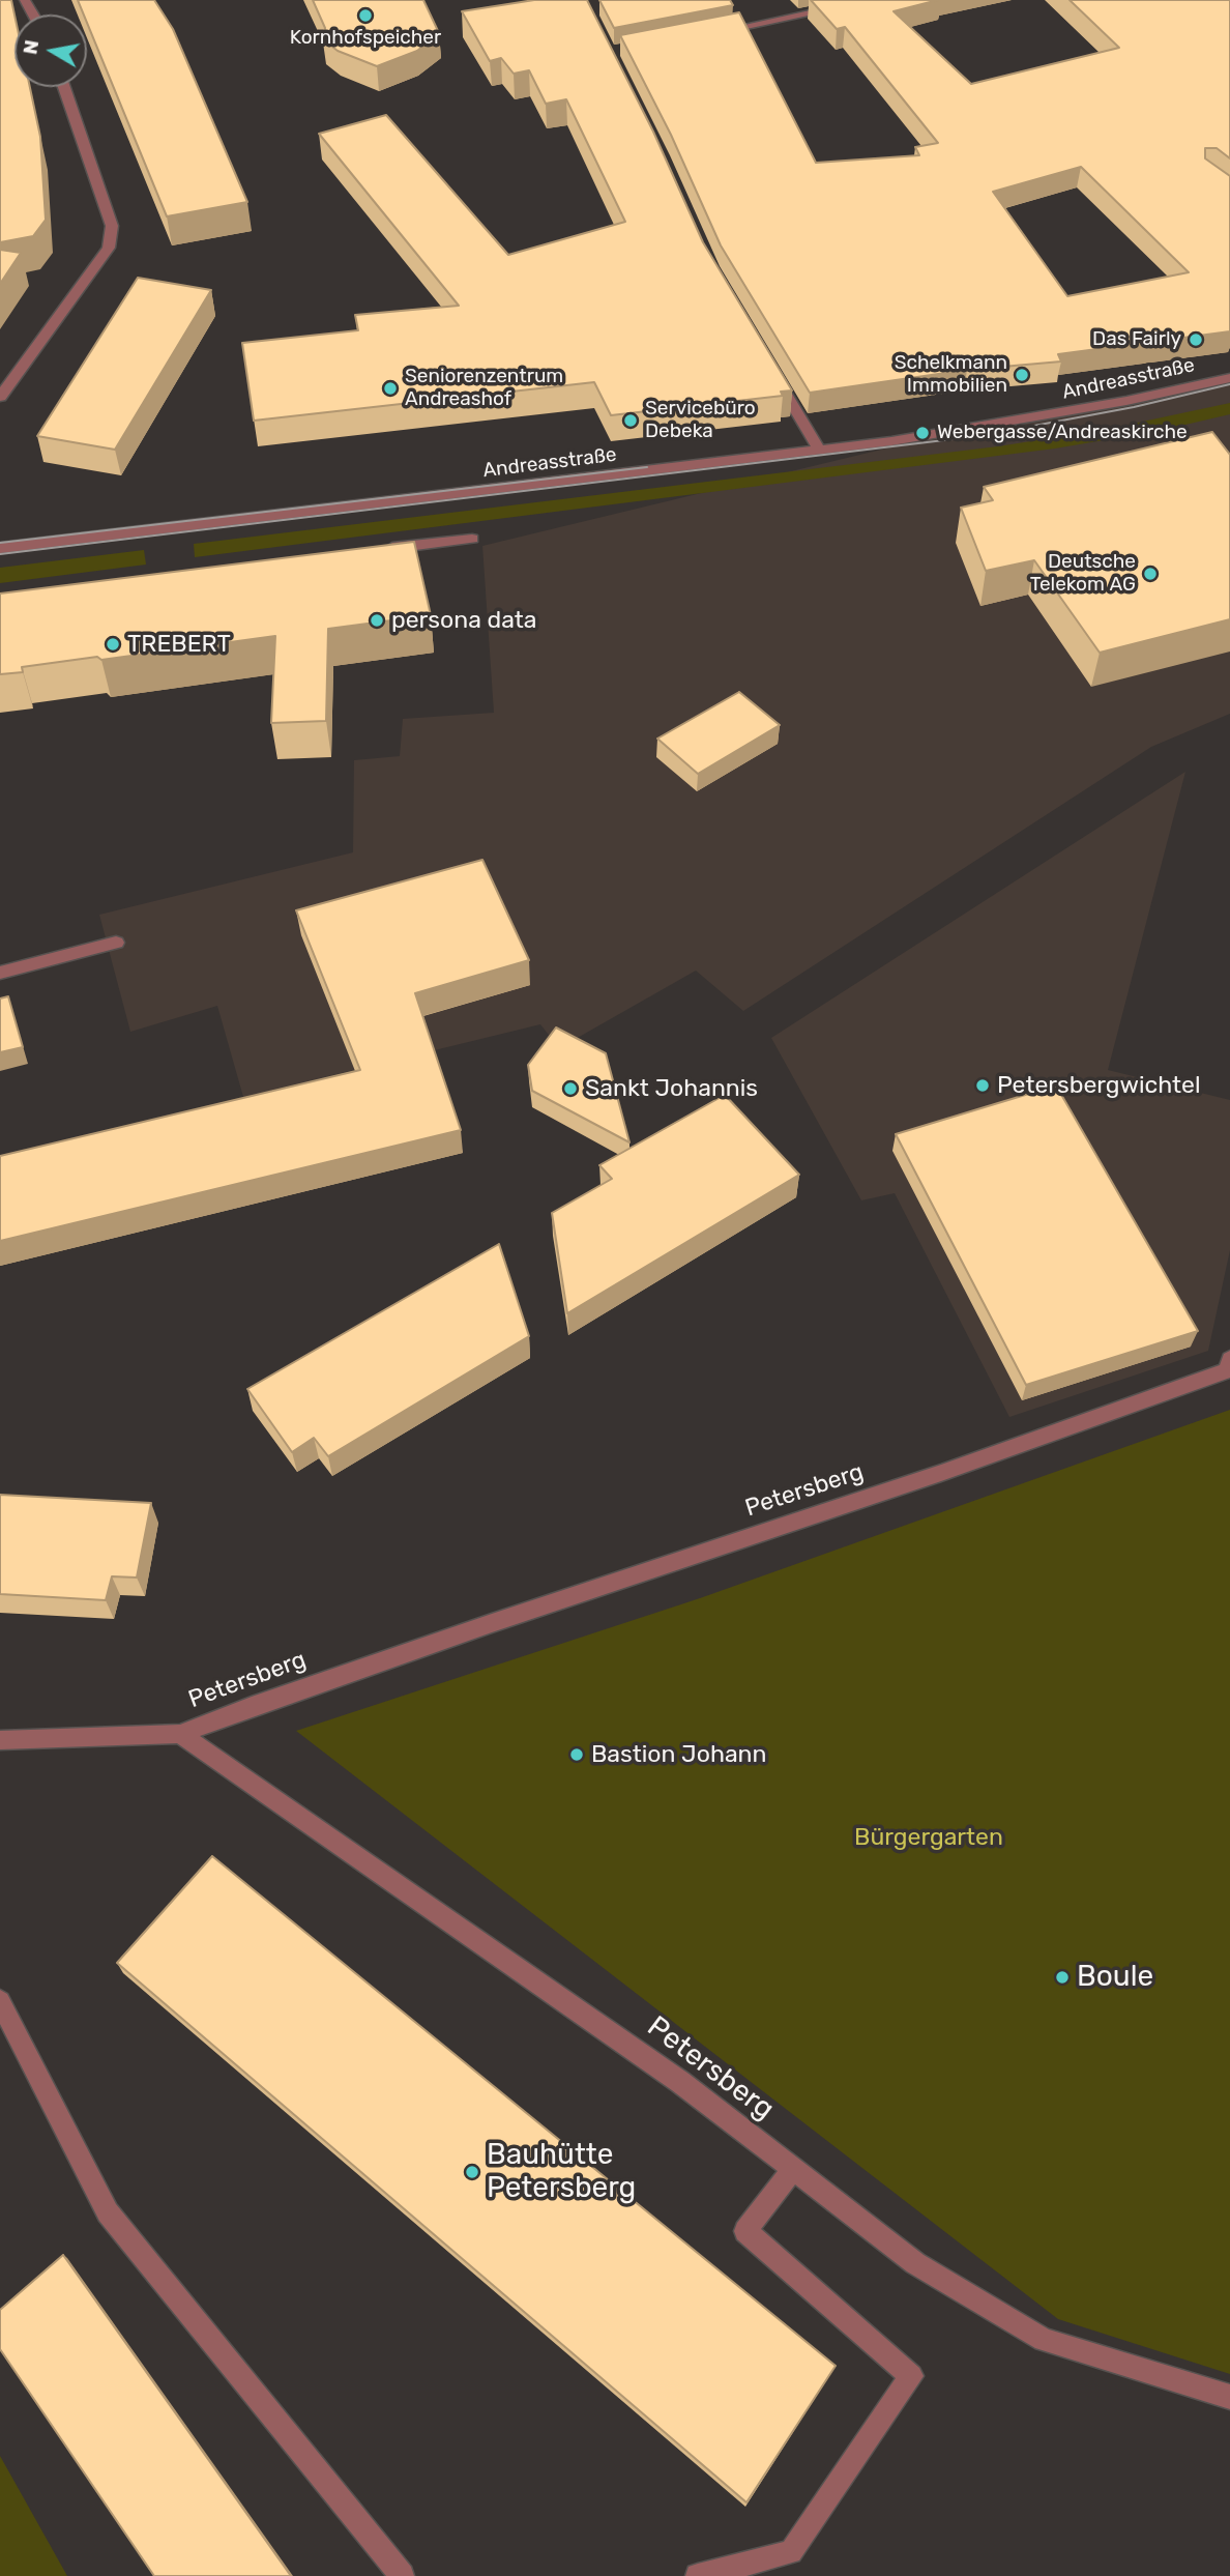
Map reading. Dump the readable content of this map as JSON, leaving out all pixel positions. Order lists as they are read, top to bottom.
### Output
{
  "streets": {
    "street": ["Andreasstraße", "Petersberg"]
  },
  "parks": ["Bürgergarten"],
  "places": [
    "Kornhofspeicher",
    "Das Fairly",
    "Schelkmann Immobilien",
    "Seniorenzentrum Andreashof",
    "Servicebüro Debeka",
    "Webergasse/Andreaskirche",
    "Deutsche Telekom AG",
    "persona data",
    "TREBERT",
    "Petersbergwichtel",
    "Sankt Johannis",
    "Bastion Johann",
    "Boule",
    "Bauhütte Petersberg"
  ],
  "north": "left"
}
